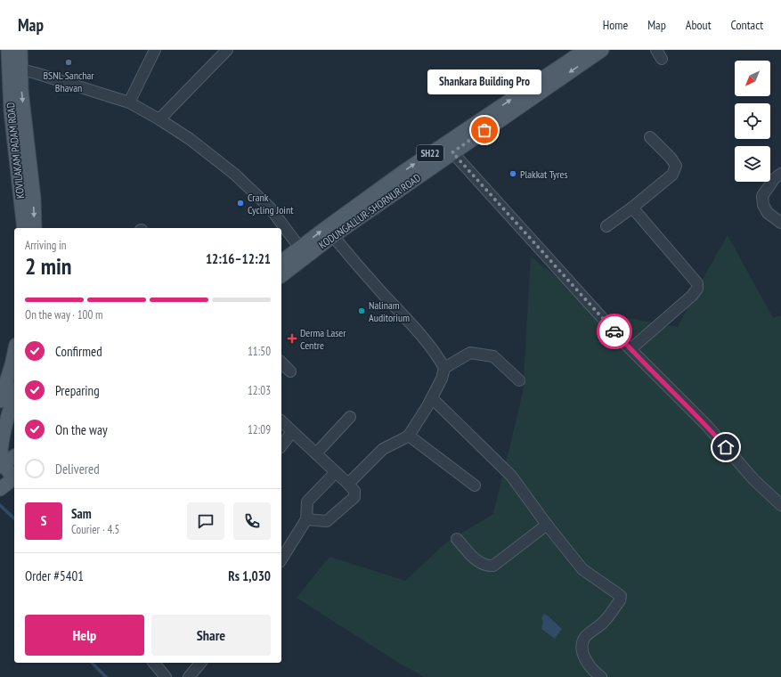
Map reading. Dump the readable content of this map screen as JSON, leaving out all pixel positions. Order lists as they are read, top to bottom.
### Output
{
  "streets": {
    "main road": ["KOVILAKAM PADAM ROAD", "SH22", "KODUNGALLUR-SHORNUR ROAD"]
  },
  "places": {
    "other": [
      "BSNL Sanchar Bhavan",
      "Shankara Building Pro",
      "Plakkat Tyres",
      "Crank Cycling Joint",
      "Nalinam Auditorium"
    ],
    "health": ["Derma Laser Centre"]
  },
  "north": "bottom left",
  "page": {
    "header": "Map",
    "nav": [
      "Home",
      "Map",
      "About",
      "Contact"
    ],
    "bubble": "Shankara Building Pro",
    "heading": ["2 min", "Arriving in", "12:16–12:21"],
    "panel": [
      "Sam",
      "Courier · 4.5",
      "Order #5401",
      "Rs 1,030"
    ],
    "bar": "On the way · 100 m",
    "list": [
      ["Confirmed", "11:50"],
      ["Preparing", "12:03"],
      ["On the way", "12:09"],
      "Delivered"
    ],
    "round": "S",
    "buttons": ["Help", "Share"]
  }
}
